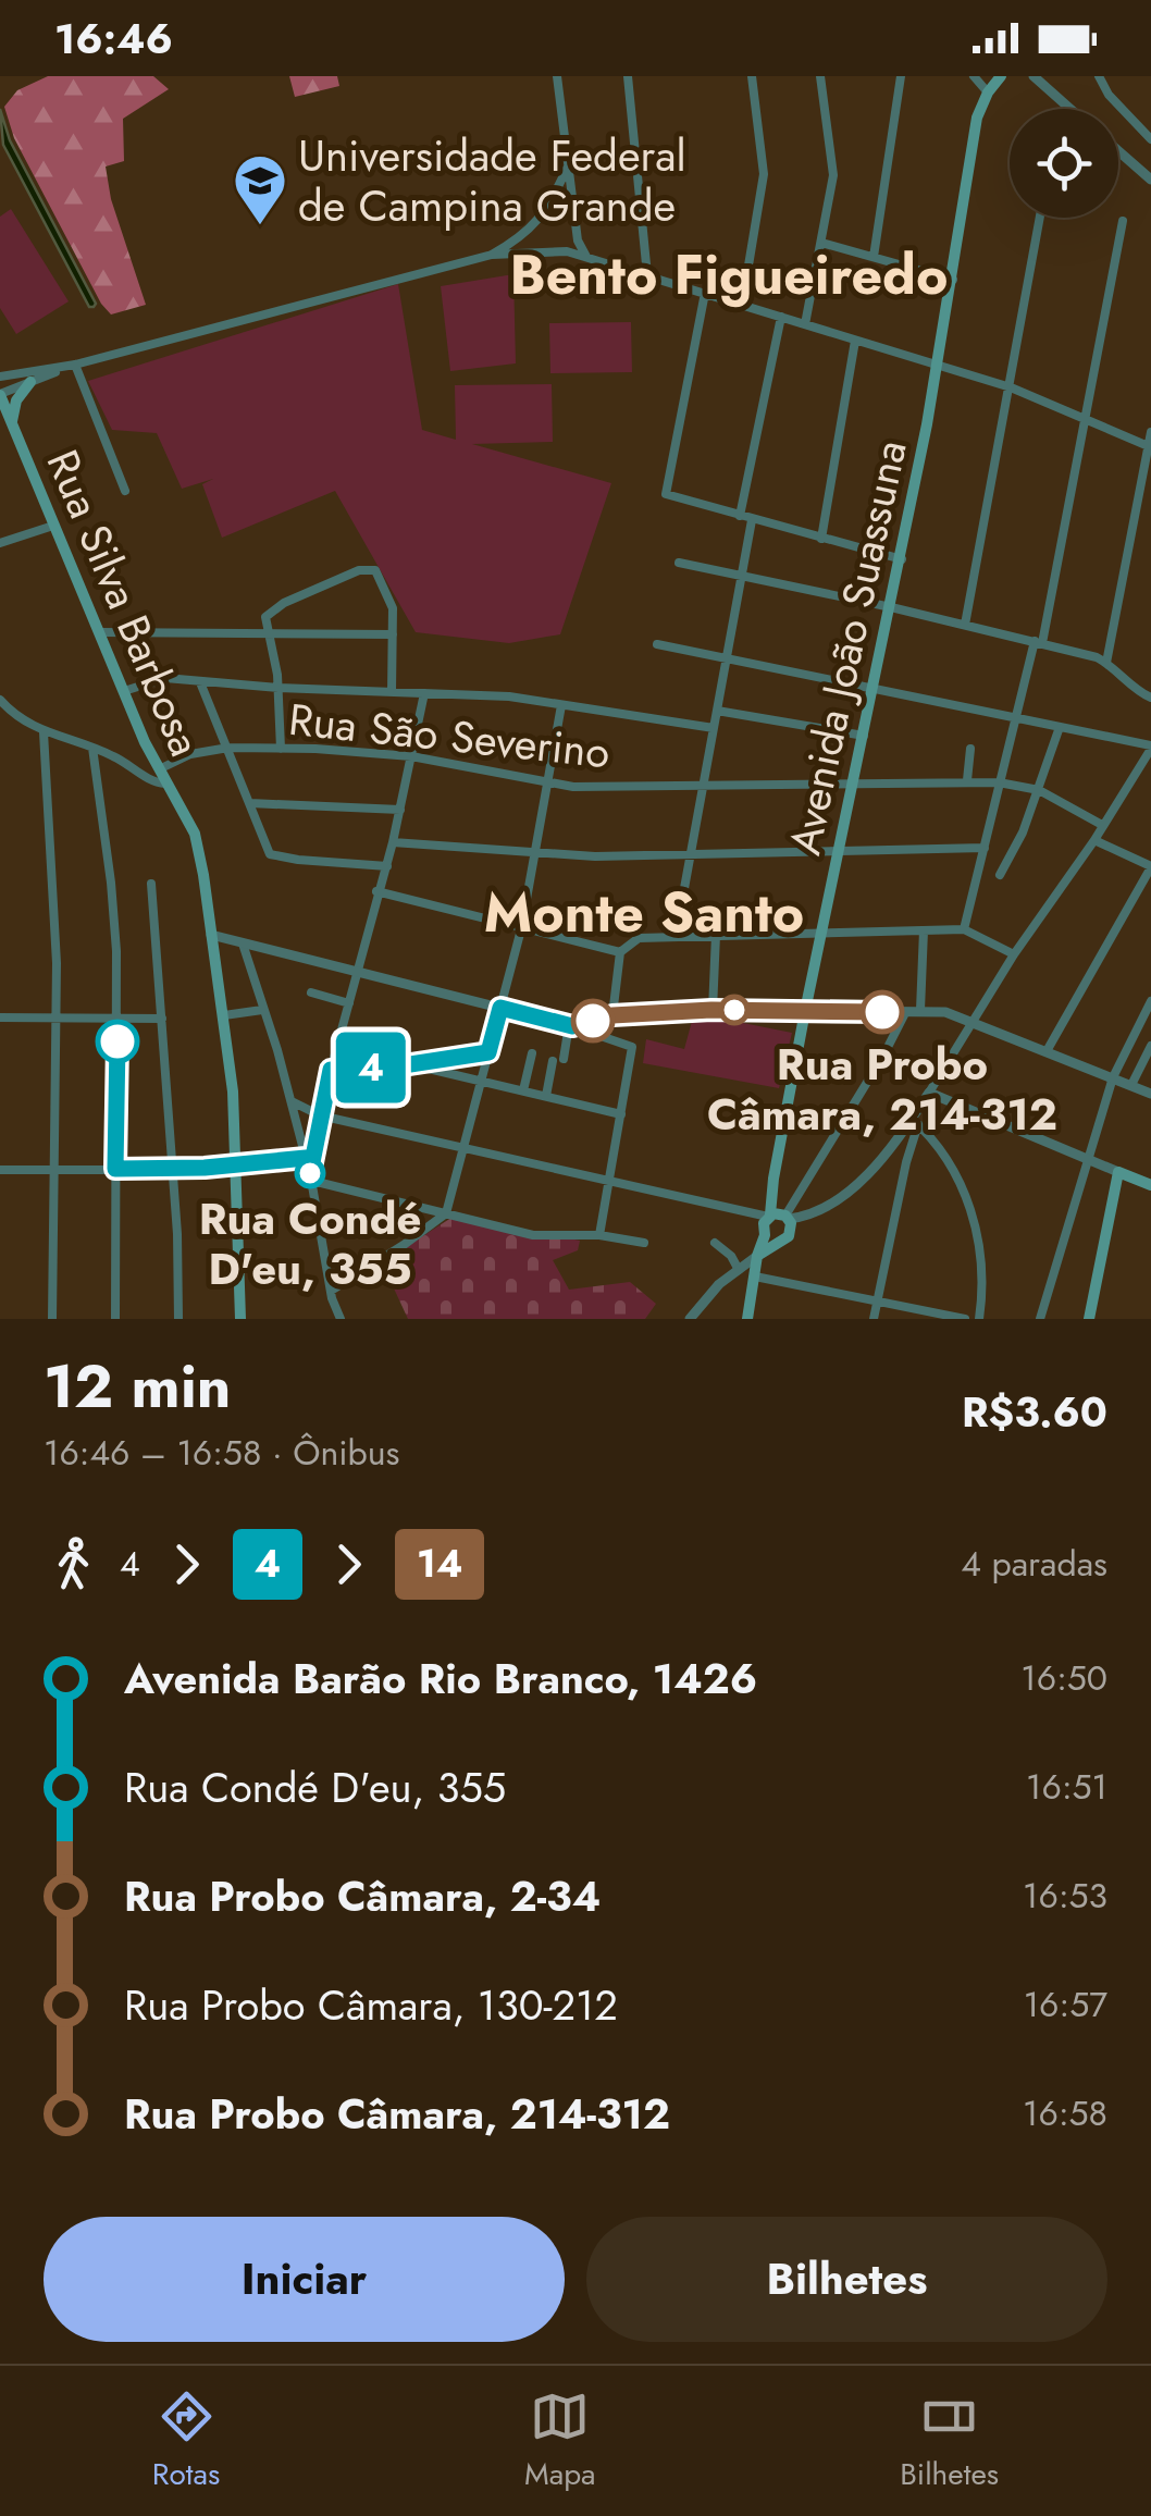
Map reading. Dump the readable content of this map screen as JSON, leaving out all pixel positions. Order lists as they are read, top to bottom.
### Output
{
  "streets": {
    "main road": ["Rua Silva Barbosa", "Avenida João Suassuna"],
    "street": ["Rua São Severino"]
  },
  "crossings": [
    ["Rua Silva Barbosa", "Rua São Severino"],
    ["Avenida João Suassuna", "Rua São Severino"]
  ],
  "districts": ["Bento Figueiredo", "Monte Santo"],
  "places": {
    "school or university": ["Universidade Federal de Campina Grande"],
    "other": ["Rua Probo Câmara, 214-312", "Rua Condé D'eu, 355"]
  },
  "lines": ["bus line 4", "bus line 14"],
  "page": {
    "status": "16:46",
    "on_map": "4",
    "heading": ["12 min", "16:46 – 16:58 · Ônibus", "R$3.60"],
    "legs": [
      "4",
      "4",
      "14",
      "4 paradas"
    ],
    "list": [
      {
        "name": "Avenida Barão Rio Branco, 1426",
        "value": "16:50"
      },
      {
        "name": "Rua Condé D'eu, 355",
        "value": "16:51"
      },
      {
        "name": "Rua Probo Câmara, 2-34",
        "value": "16:53"
      },
      {
        "name": "Rua Probo Câmara, 130-212",
        "value": "16:57"
      },
      {
        "name": "Rua Probo Câmara, 214-312",
        "value": "16:58"
      }
    ],
    "buttons": ["Iniciar", "Bilhetes"],
    "tabs": ["Rotas", "Mapa", "Bilhetes"]
  }
}
